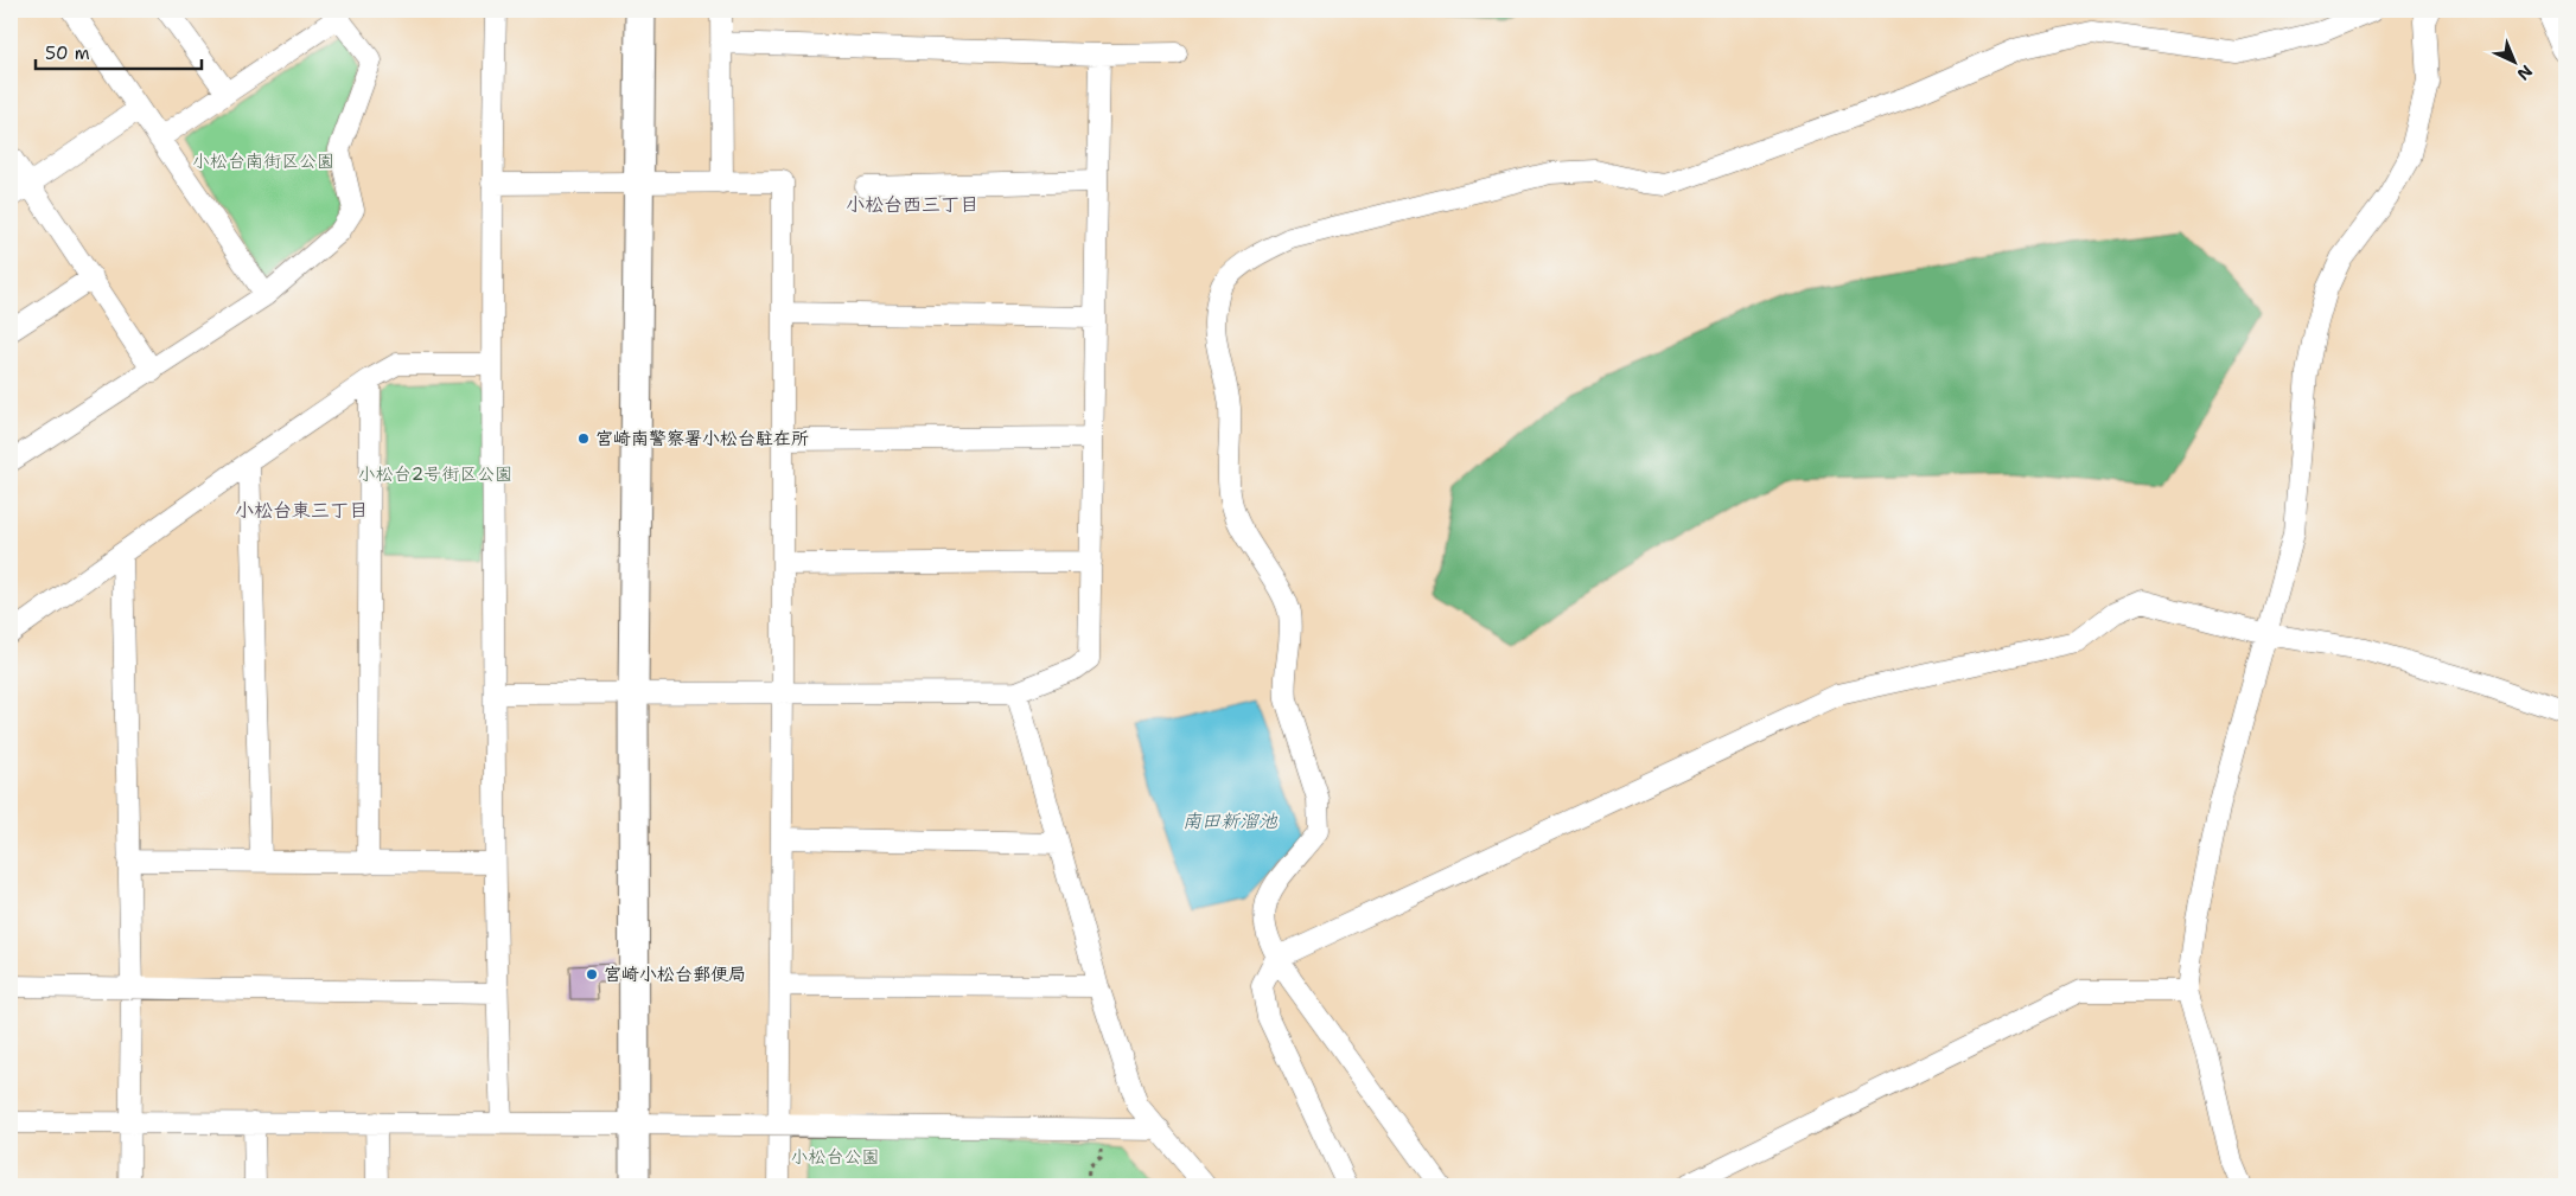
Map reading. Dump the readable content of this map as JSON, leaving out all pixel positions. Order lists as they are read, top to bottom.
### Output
{
  "districts": ["小松台西三丁目", "小松台東三丁目"],
  "water": ["南田新溜池"],
  "parks": ["小松台南街区公園", "小松台2号街区公園", "小松台公園"],
  "places": ["宮崎南警察署小松台駐在所", "宮崎小松台郵便局"],
  "scale_bar": "50 m",
  "north": "bottom right"
}
